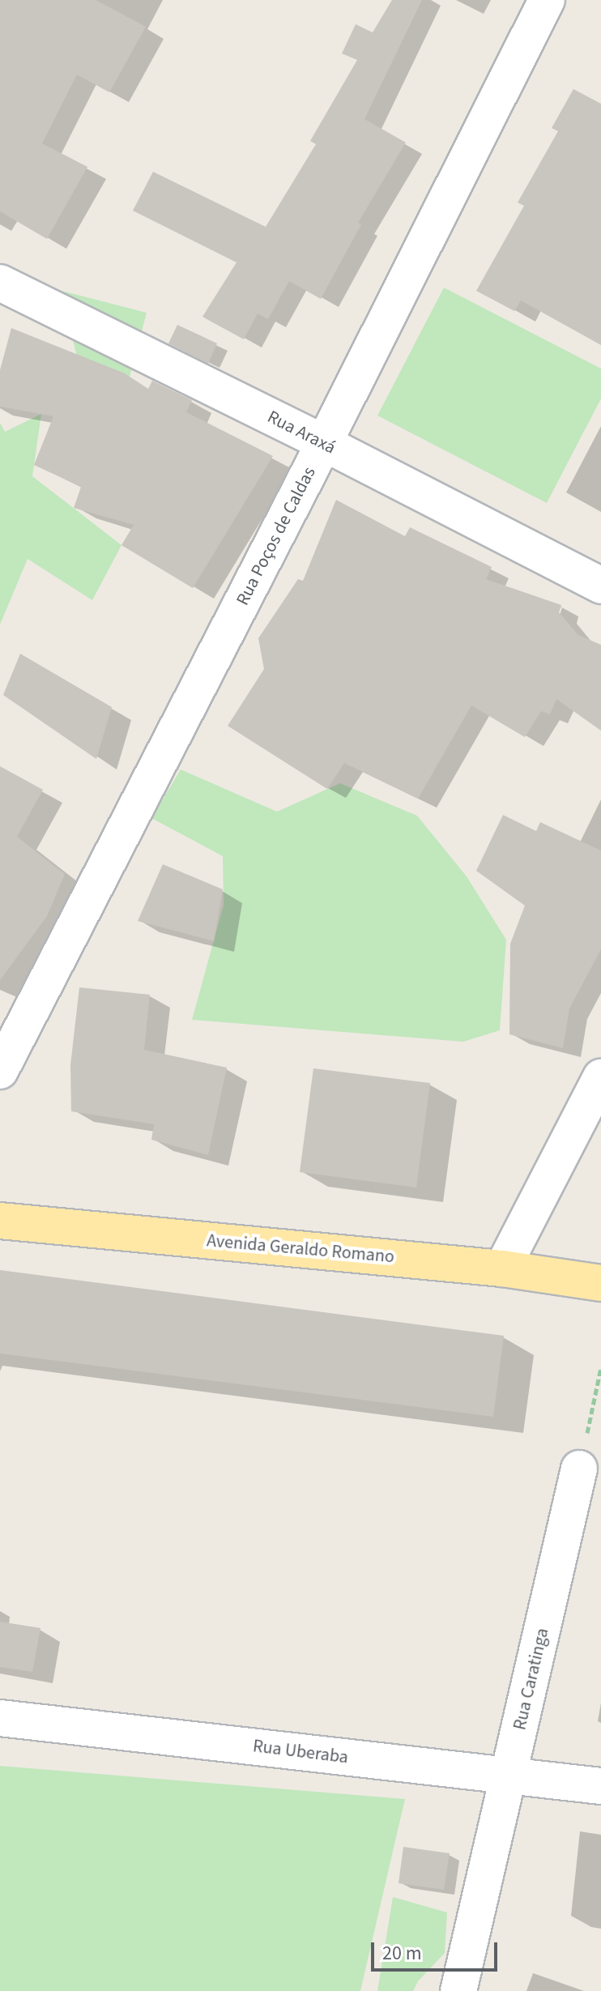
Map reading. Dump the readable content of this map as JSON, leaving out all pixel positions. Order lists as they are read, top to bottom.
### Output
{
  "streets": {
    "main road": ["Avenida Geraldo Romano"],
    "street": [
      "Rua Araxá",
      "Rua Poços de Caldas",
      "Rua Caratinga",
      "Rua Uberaba"
    ]
  },
  "crossings": [
    ["Rua Araxá", "Rua Poços de Caldas"],
    ["Rua Caratinga", "Rua Uberaba"]
  ],
  "scale_bar": "20 m"
}
